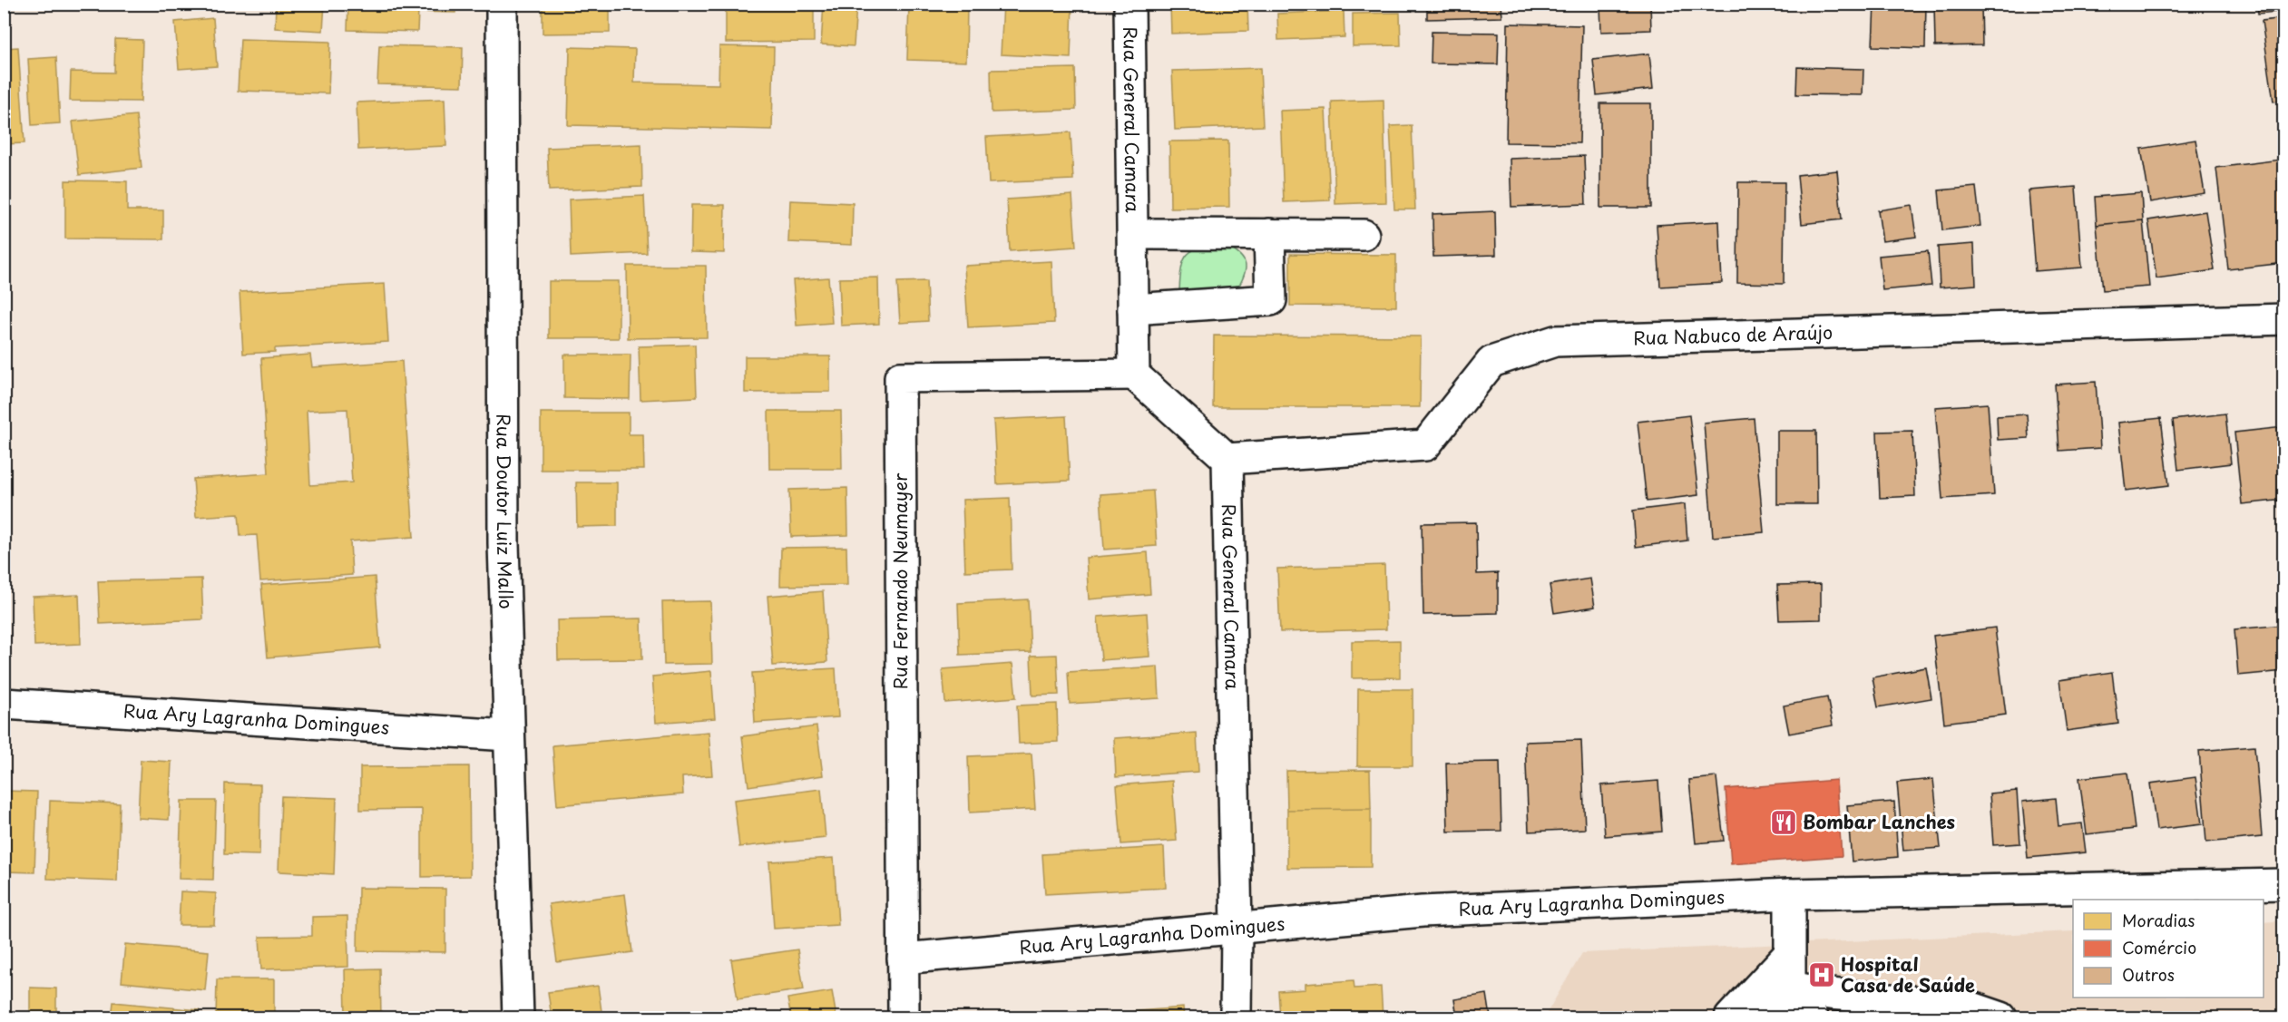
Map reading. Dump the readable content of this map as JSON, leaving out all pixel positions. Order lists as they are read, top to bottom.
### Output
{
  "streets": {
    "street": [
      "Rua General Camara",
      "Rua Nabuco de Araújo",
      "Rua Doutor Luiz Mallo",
      "Rua Fernando Neumayer",
      "Rua Ary Lagranha Domingues"
    ]
  },
  "crossings": [
    ["Rua General Camara", "Rua Nabuco de Araújo"],
    ["Rua General Camara", "Rua Fernando Neumayer"],
    ["Rua General Camara", "Rua Ary Lagranha Domingues"],
    ["Rua Doutor Luiz Mallo", "Rua Ary Lagranha Domingues"],
    ["Rua Fernando Neumayer", "Rua Ary Lagranha Domingues"]
  ],
  "places": {
    "restaurant": ["Bombar Lanches"],
    "hospital": ["Hospital Casa de Saúde"]
  },
  "legend": ["Moradias", "Comércio", "Outros"]
}
